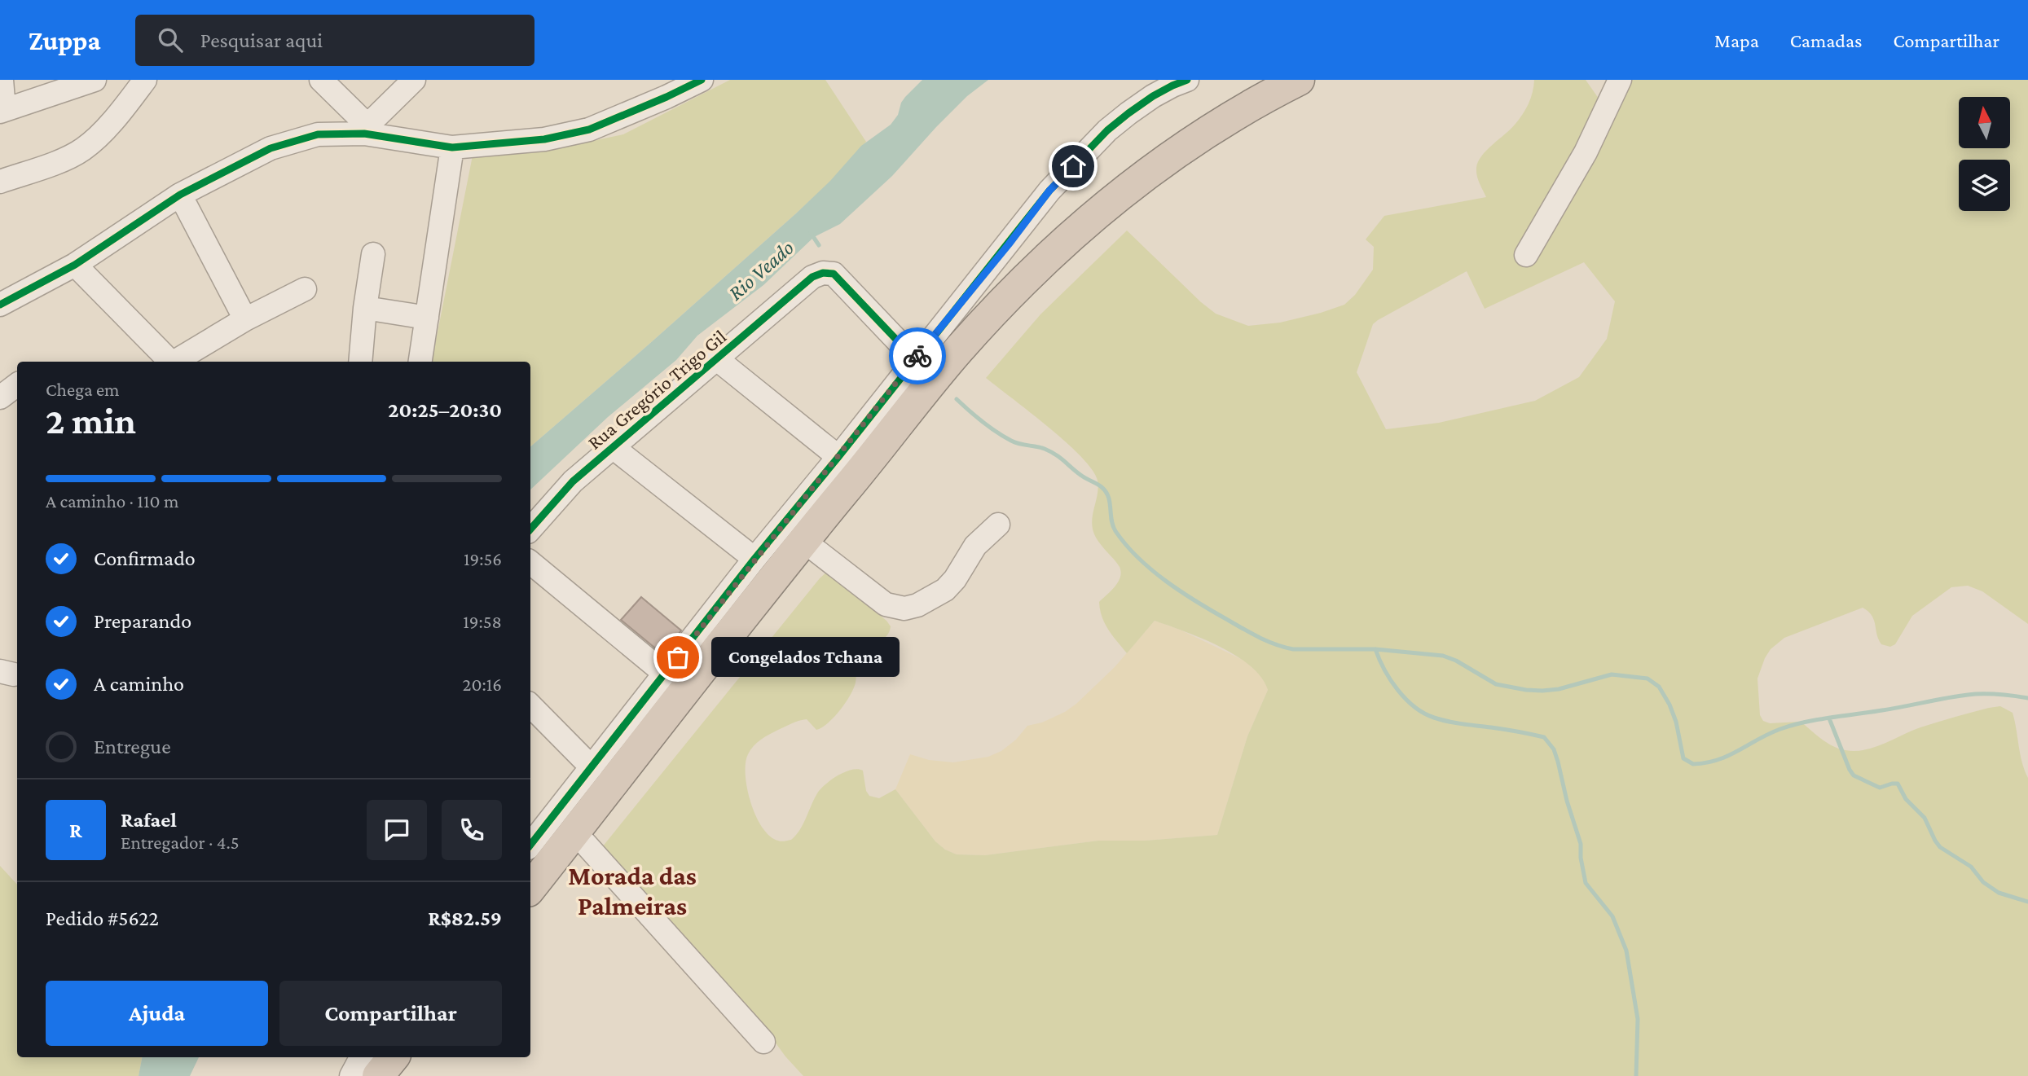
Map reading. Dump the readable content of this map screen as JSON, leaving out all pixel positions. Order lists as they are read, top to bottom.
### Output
{
  "streets": {
    "street": ["Rua Gregório Trigo Gil"]
  },
  "districts": ["Morada das Palmeiras"],
  "water": ["Rio Veado"],
  "places": ["Congelados Tchana"],
  "north": "top",
  "page": {
    "header": "Zuppa",
    "search": "Pesquisar aqui",
    "nav": ["Mapa", "Camadas", "Compartilhar"],
    "heading": ["2 min", "Chega em", "20:25–20:30"],
    "panel": [
      "Rafael",
      "Entregador · 4.5",
      "Pedido #5622",
      "R$82.59"
    ],
    "bar": "A caminho · 110 m",
    "list": [
      ["Confirmado", "19:56"],
      ["Preparando", "19:58"],
      ["A caminho", "20:16"],
      "Entregue"
    ],
    "bubble": "Congelados Tchana",
    "round": "R",
    "buttons": ["Ajuda", "Compartilhar"]
  }
}
